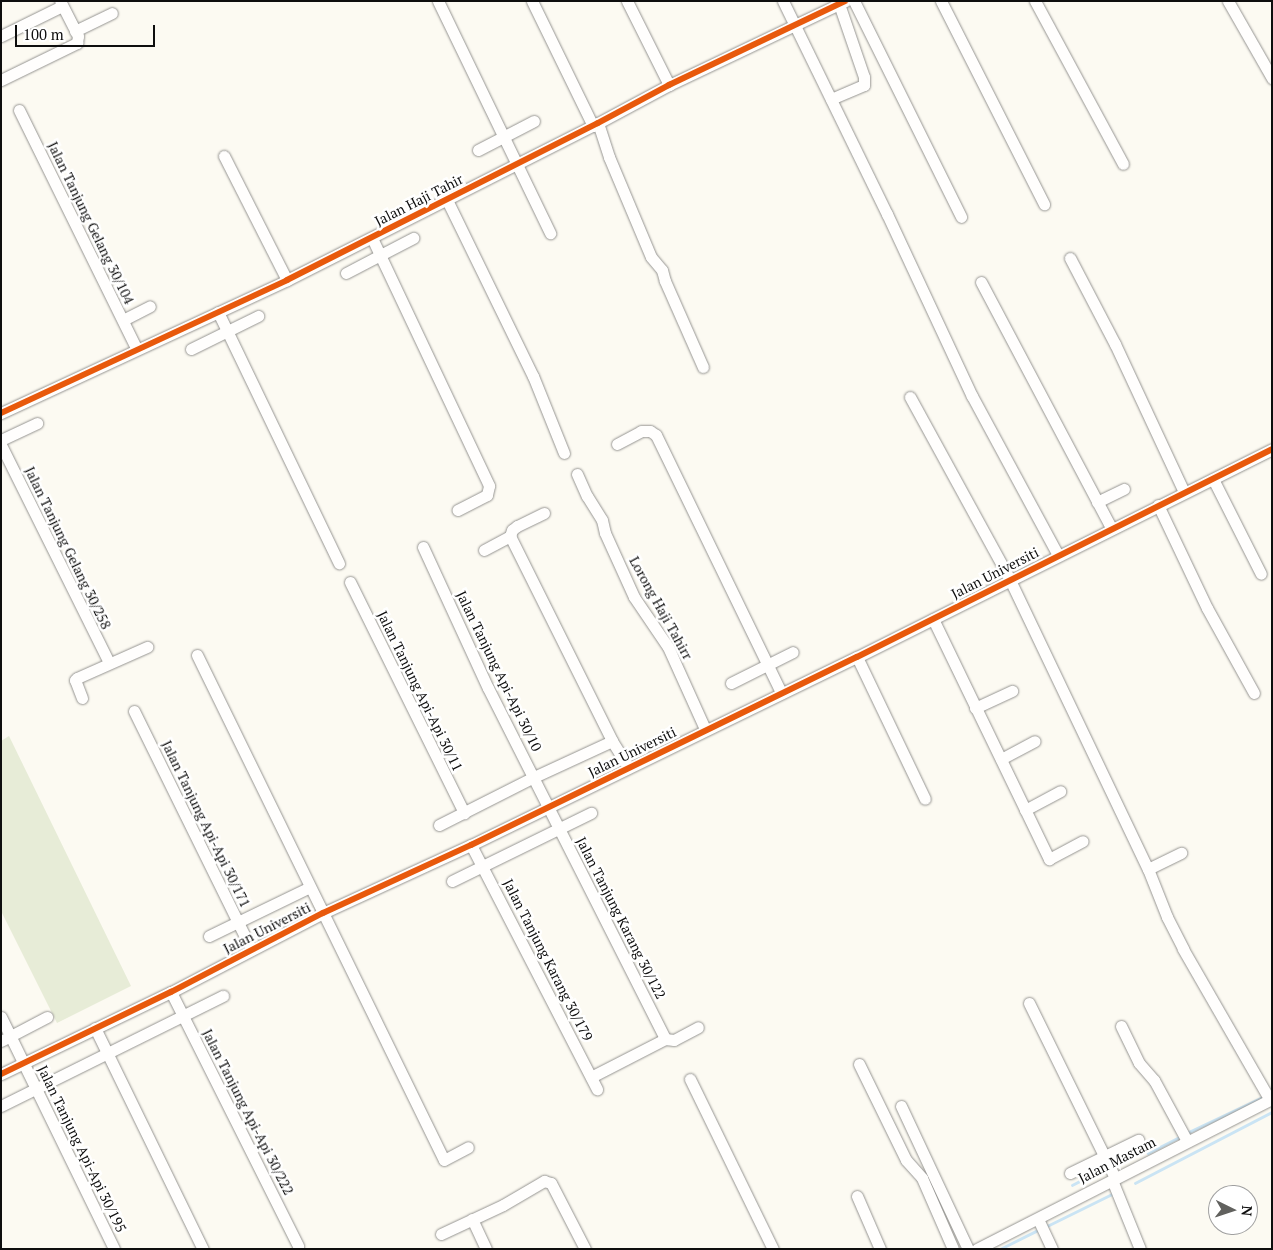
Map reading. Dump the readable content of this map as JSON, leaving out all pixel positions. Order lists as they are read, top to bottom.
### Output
{
  "streets": {
    "street": [
      "Jalan Haji Tahir",
      "Jalan Tanjung Gelang 30/104",
      "Jalan Tanjung Gelang 30/258",
      "Jalan Universiti",
      "Lorong Haji Tahirr",
      "Jalan Tanjung Api-Api 30/10",
      "Jalan Tanjung Api-Api 30/11",
      "Jalan Tanjung Api-Api 30/171",
      "Jalan Tanjung Karang 30/122",
      "Jalan Tanjung Karang 30/179",
      "Jalan Tanjung Api-Api 30/222",
      "Jalan Tanjung Api-Api 30/195",
      "Jalan Mastam"
    ]
  },
  "crossings": [
    ["Jalan Haji Tahir", "Jalan Tanjung Gelang 30/104"],
    ["Jalan Universiti", "Lorong Haji Tahirr"],
    ["Jalan Universiti", "Jalan Tanjung Api-Api 30/10"],
    ["Jalan Universiti", "Jalan Tanjung Api-Api 30/171"],
    ["Jalan Universiti", "Jalan Tanjung Karang 30/122"],
    ["Jalan Universiti", "Jalan Tanjung Karang 30/179"],
    ["Jalan Universiti", "Jalan Tanjung Api-Api 30/222"],
    ["Jalan Universiti", "Jalan Tanjung Api-Api 30/195"],
    ["Jalan Tanjung Api-Api 30/10", "Jalan Tanjung Karang 30/122"]
  ],
  "scale_bar": "100 m",
  "north": "right"
}
